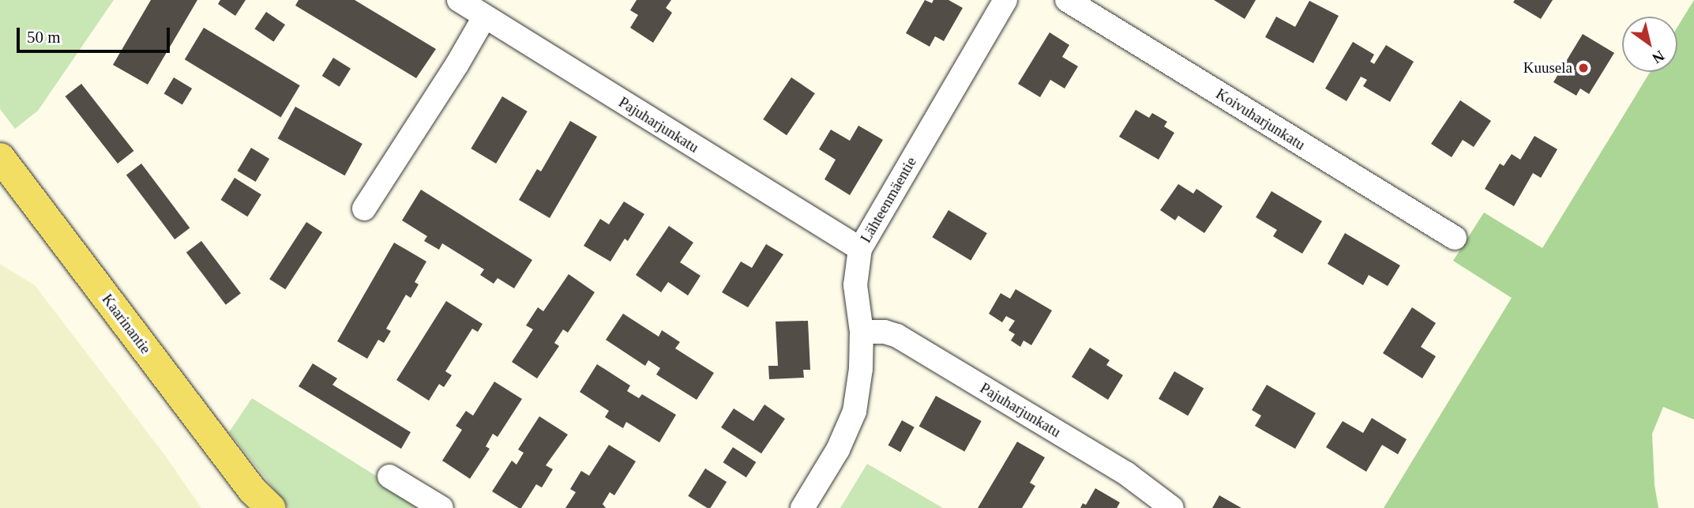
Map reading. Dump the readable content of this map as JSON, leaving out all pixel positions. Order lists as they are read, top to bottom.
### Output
{
  "streets": {
    "main road": ["Kaarinantie"],
    "street": ["Koivuharjunkatu", "Pajuharjunkatu", "Lähteenmäentie"]
  },
  "crossings": [
    ["Pajuharjunkatu", "Lähteenmäentie"]
  ],
  "places": ["Kuusela"],
  "scale_bar": "50 m",
  "north": "bottom right"
}
